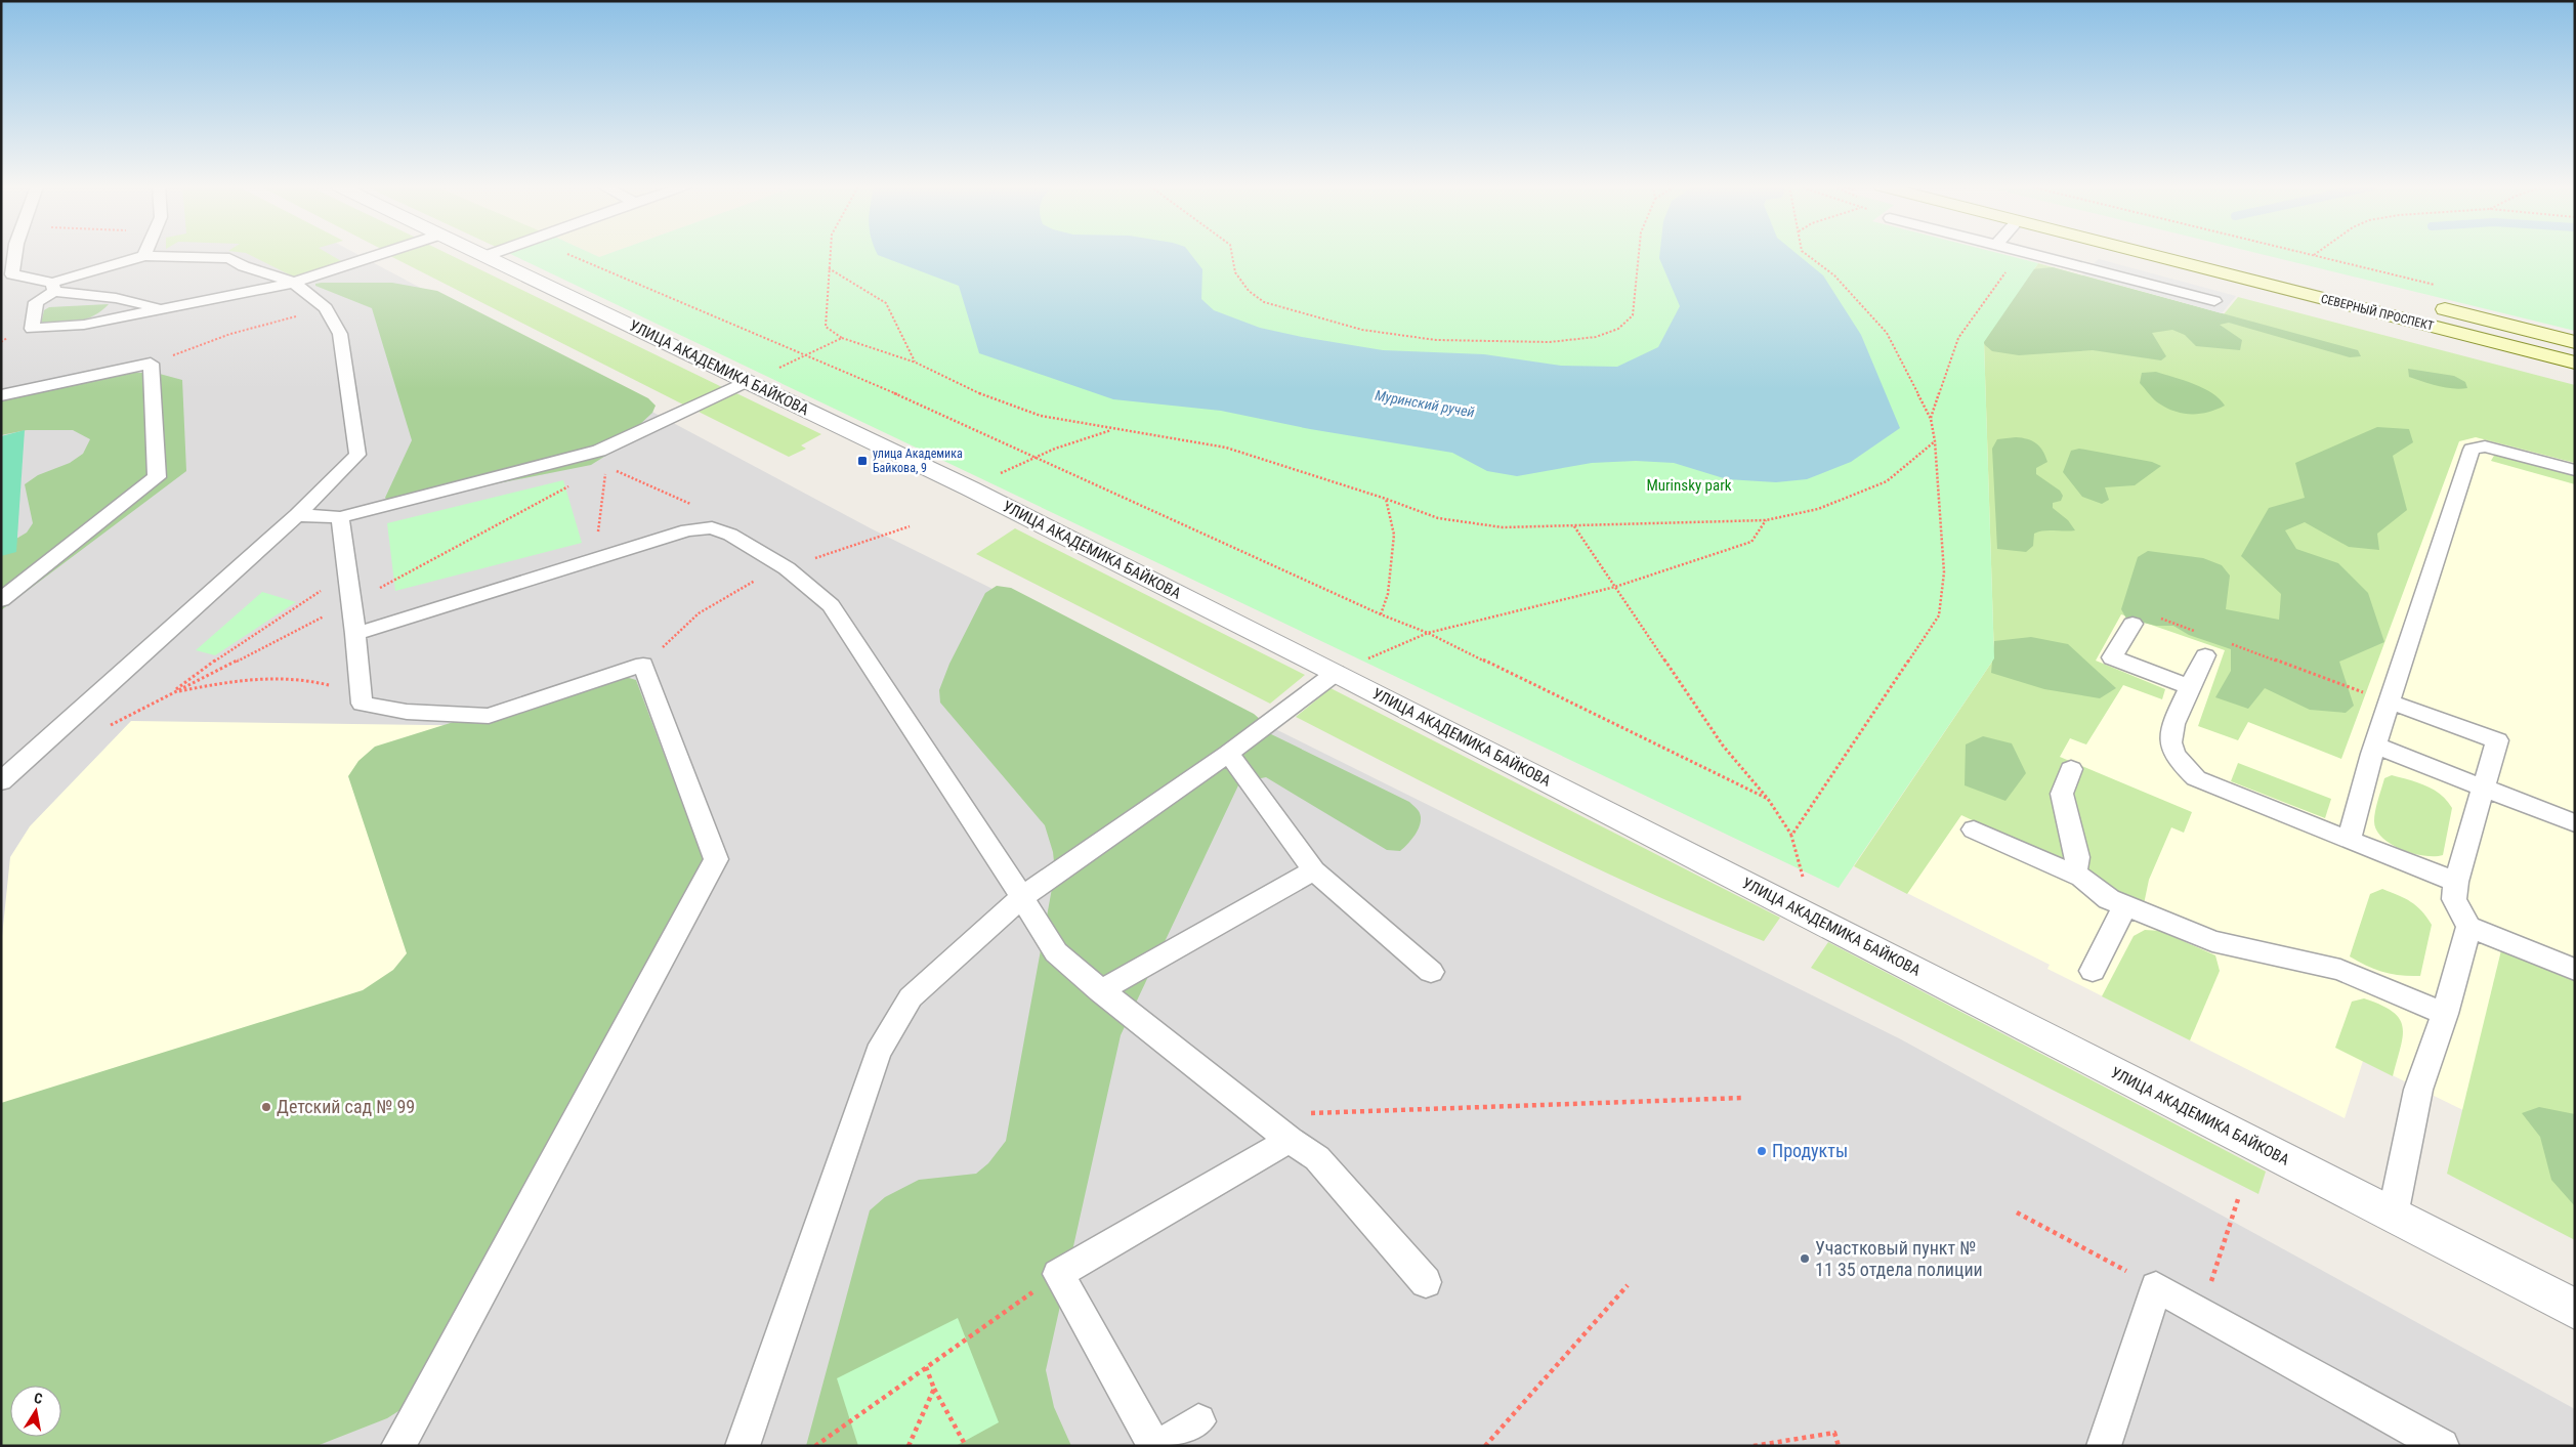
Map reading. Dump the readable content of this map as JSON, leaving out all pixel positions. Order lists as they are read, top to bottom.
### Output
{
  "streets": {
    "main road": ["СЕВЕРНЫЙ ПРОСПЕКТ"],
    "street": ["УЛИЦА АКАДЕМИКА БАЙКОВА"]
  },
  "water": ["Муринский ручей"],
  "parks": ["Murinsky park"],
  "places": {
    "transit": ["улица Академика Байкова, 9"],
    "other": ["Детский сад № 99", "Продукты", "Участковый пункт № 11 35 отдела полиции"]
  },
  "north": "top"
}
